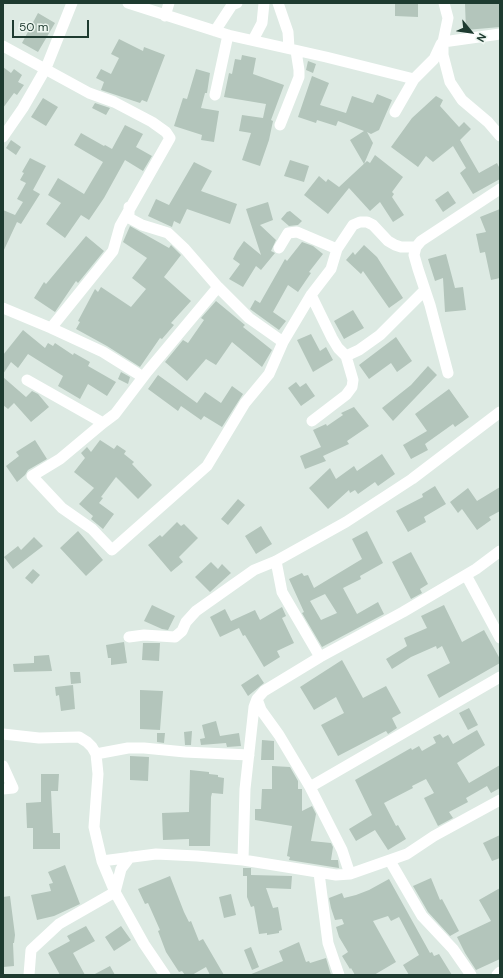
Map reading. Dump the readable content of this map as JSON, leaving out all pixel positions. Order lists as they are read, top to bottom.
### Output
{
  "scale_bar": "50 m",
  "north": "bottom right"
}
